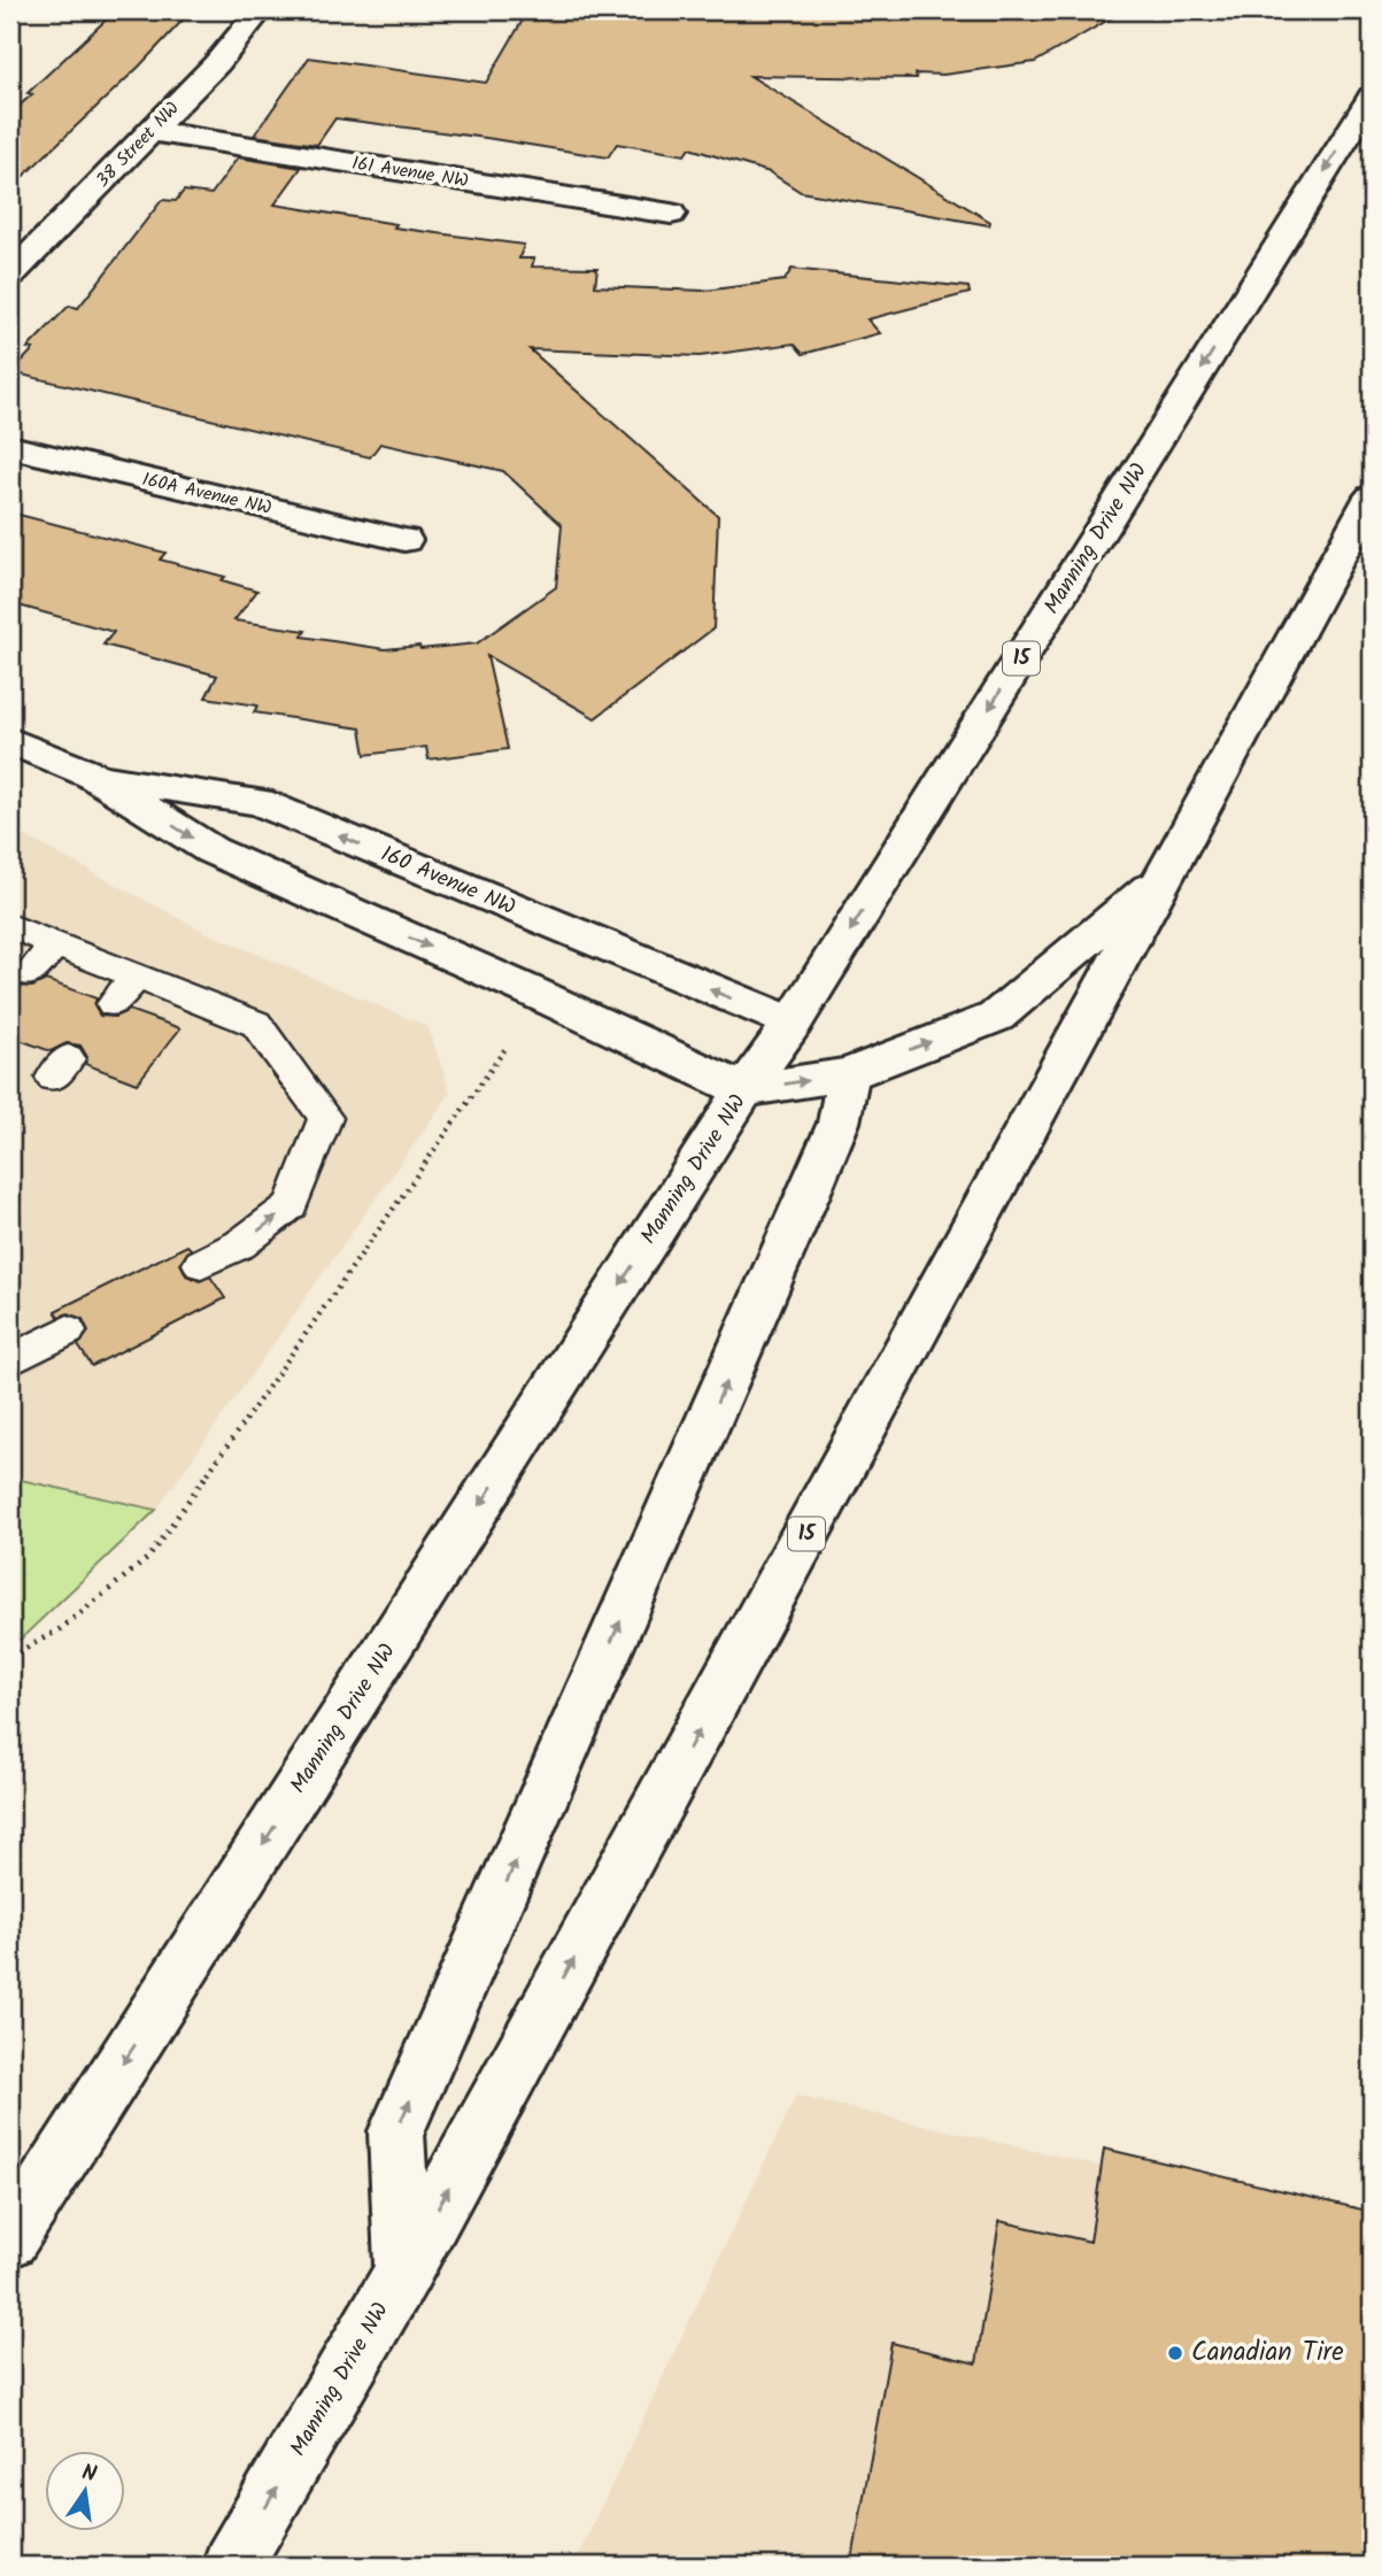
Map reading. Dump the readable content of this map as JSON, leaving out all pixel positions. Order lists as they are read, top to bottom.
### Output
{
  "streets": {
    "main road": [
      "38 Street NW",
      "161 Avenue NW",
      "160A Avenue NW",
      "Manning Drive NW",
      "15",
      "160 Avenue NW"
    ]
  },
  "crossings": [
    ["38 Street NW", "161 Avenue NW"],
    ["Manning Drive NW", "160 Avenue NW"]
  ],
  "places": ["Canadian Tire"],
  "north": "top"
}
